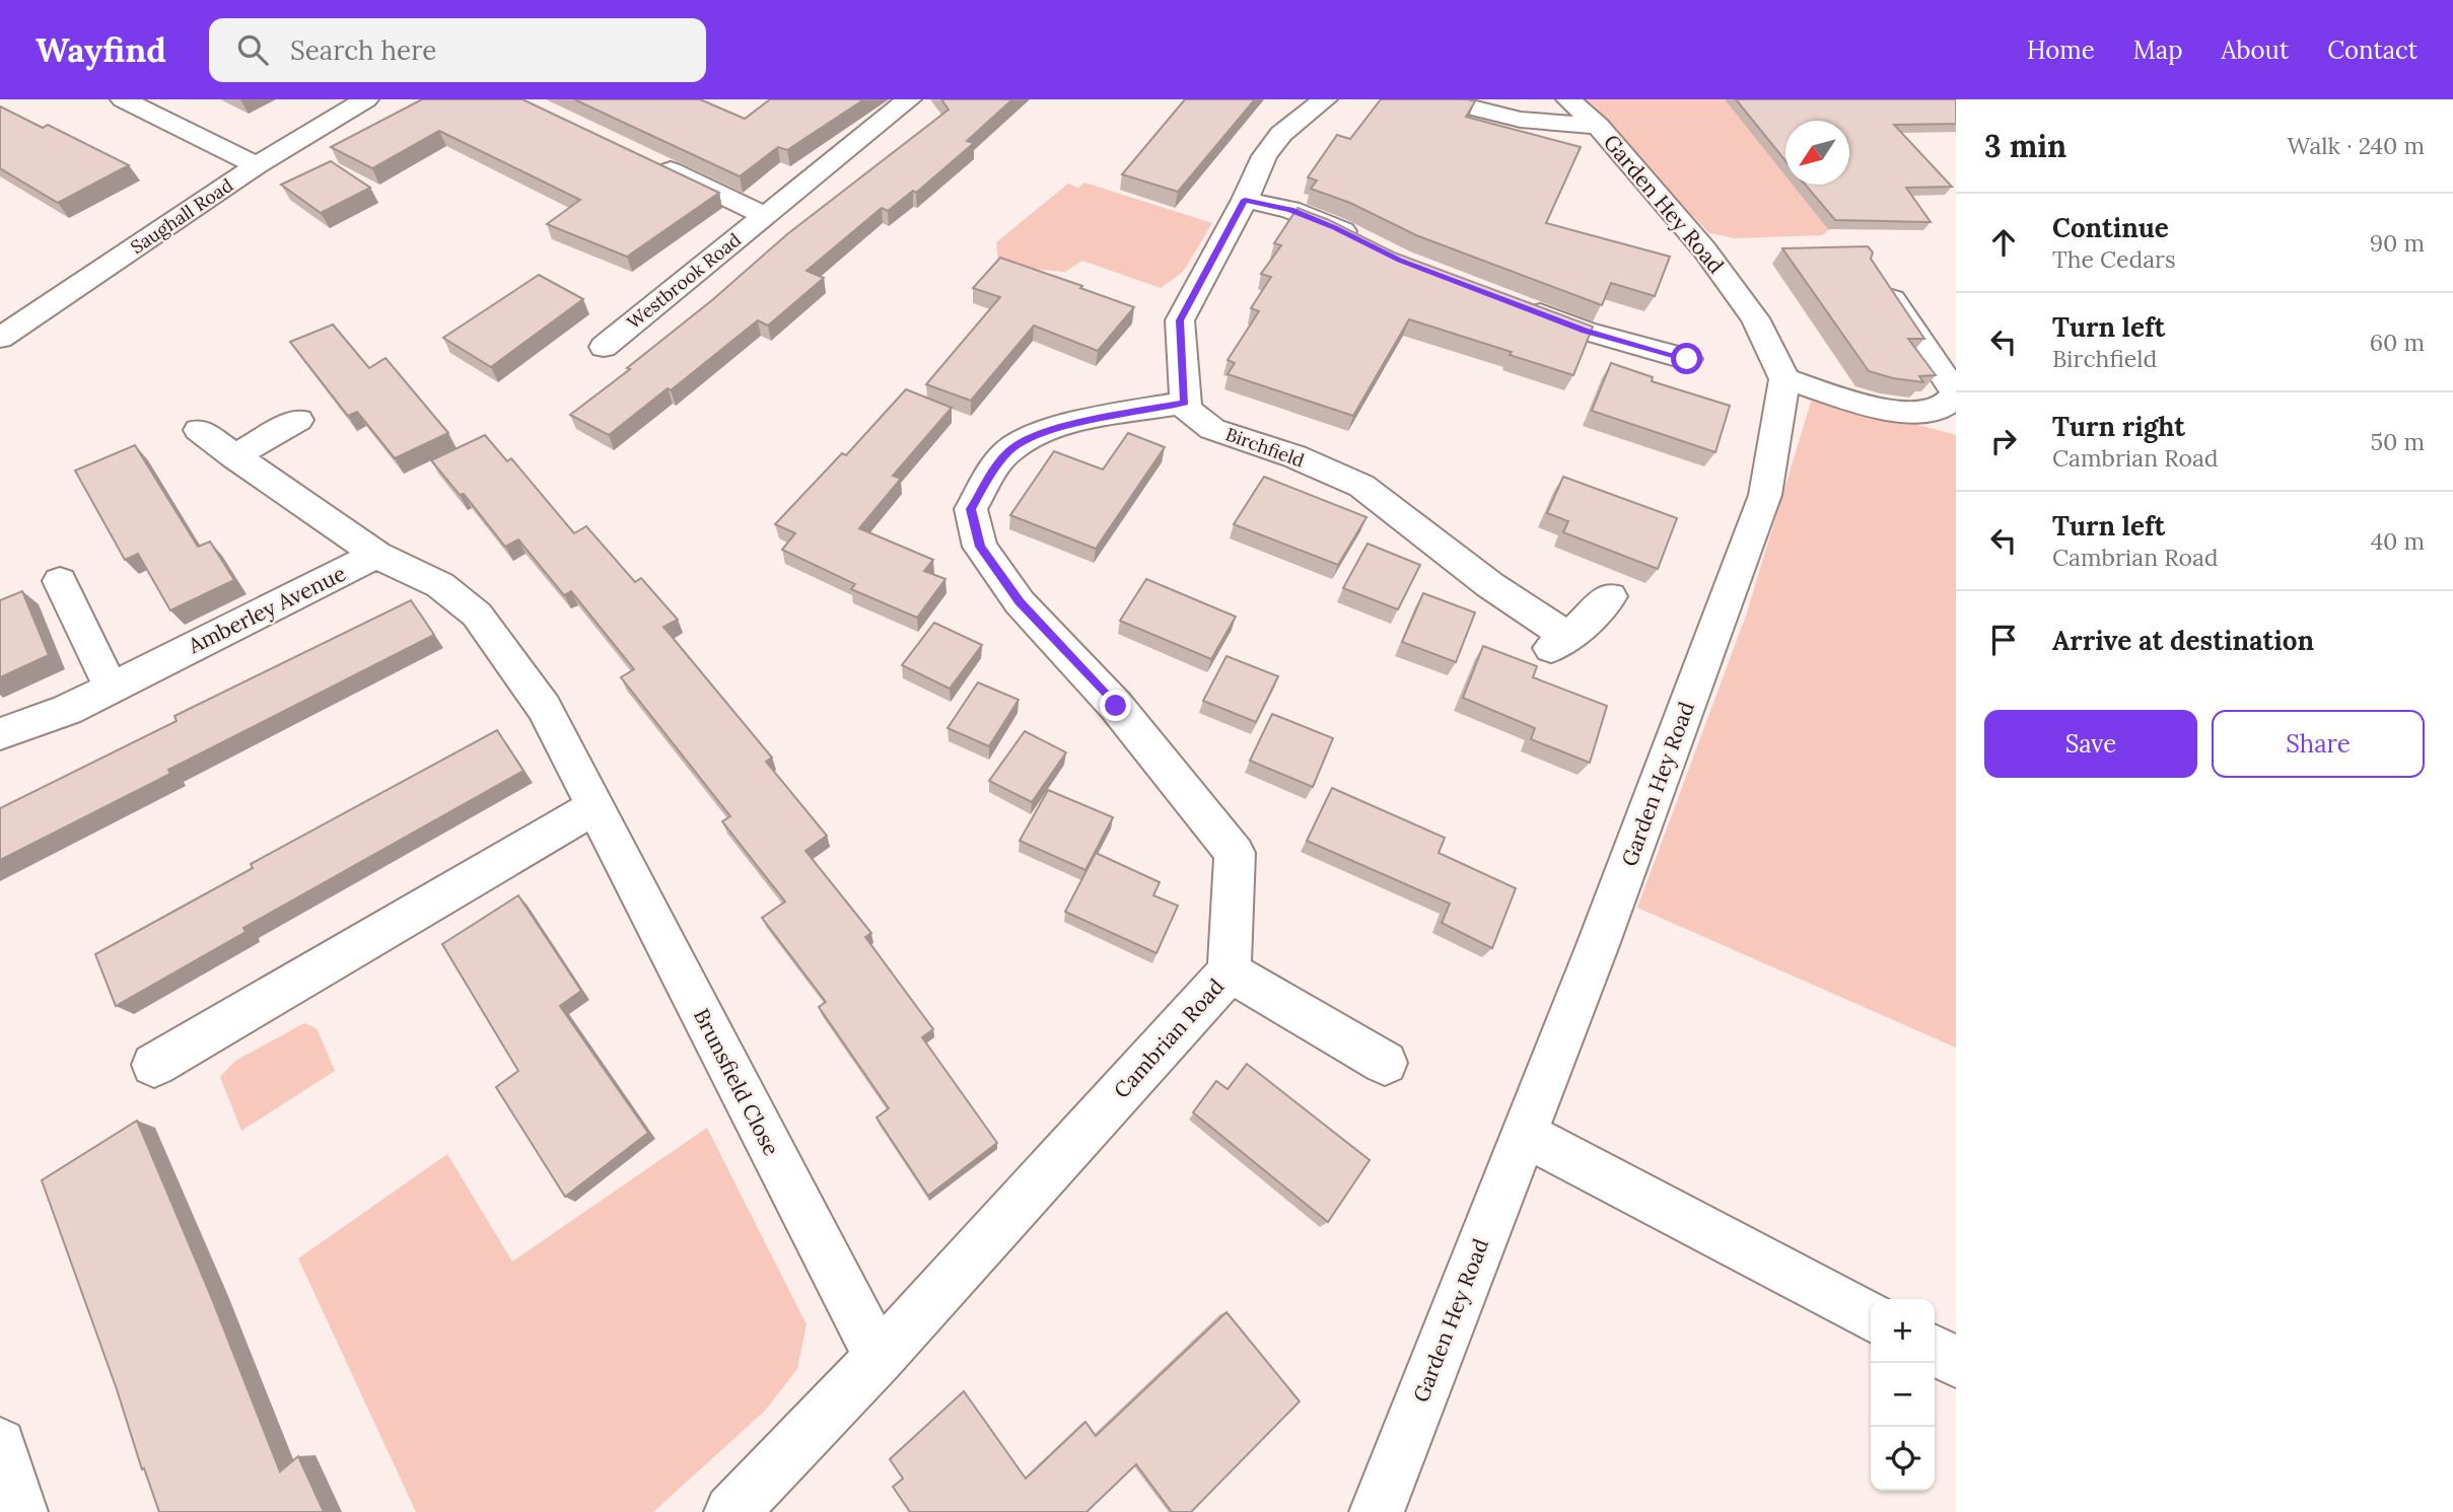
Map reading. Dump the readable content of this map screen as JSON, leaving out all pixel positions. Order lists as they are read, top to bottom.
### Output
{
  "streets": {
    "street": [
      "Garden Hey Road",
      "Saughall Road",
      "Westbrook Road",
      "Birchfield",
      "Amberley Avenue",
      "Cambrian Road",
      "Brunsfield Close"
    ]
  },
  "crossings": [
    ["Birchfield", "Cambrian Road"],
    ["Amberley Avenue", "Brunsfield Close"],
    ["Cambrian Road", "Brunsfield Close"]
  ],
  "north": "bottom left",
  "page": {
    "header": "Wayfind",
    "search": "Search here",
    "nav": [
      "Home",
      "Map",
      "About",
      "Contact"
    ],
    "heading": ["3 min", "Walk · 240 m"],
    "list": [
      ["Continue", "The Cedars", "90 m"],
      ["Turn left", "Birchfield", "60 m"],
      ["Turn right", "Cambrian Road", "50 m"],
      ["Turn left", "Cambrian Road", "40 m"],
      "Arrive at destination"
    ],
    "buttons": ["Save", "Share"],
    "map_buttons": ["+", "−"]
  }
}
